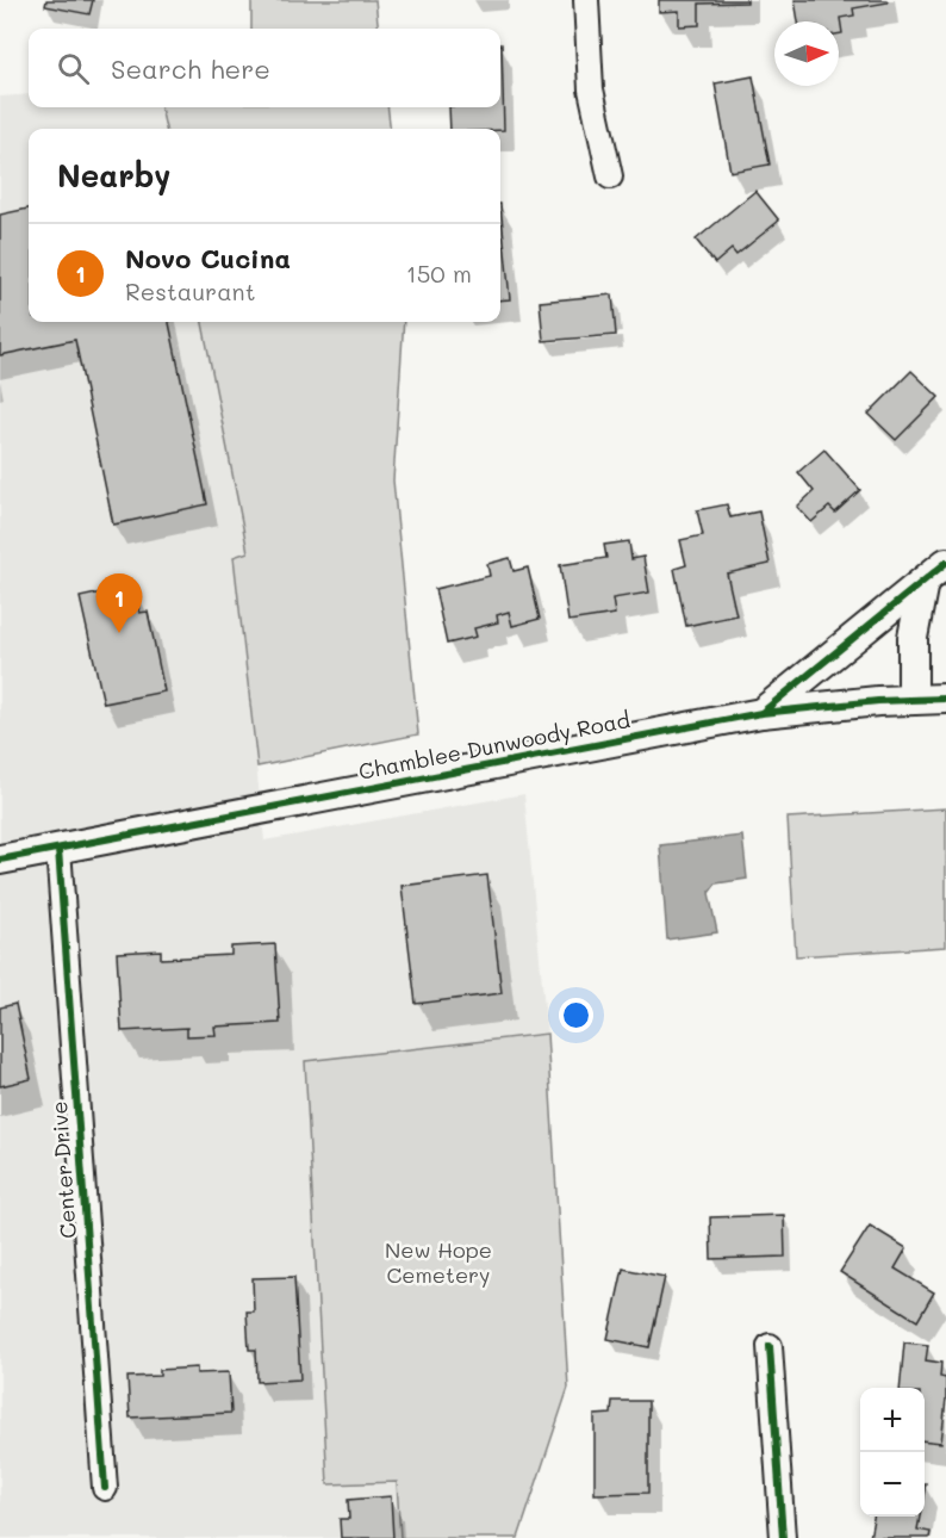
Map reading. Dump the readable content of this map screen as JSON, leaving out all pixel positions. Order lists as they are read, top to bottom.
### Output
{
  "streets": {
    "street": ["Chamblee Dunwoody Road", "Center Drive"]
  },
  "crossings": [
    ["Chamblee Dunwoody Road", "Center Drive"]
  ],
  "parks": ["New Hope Cemetery"],
  "north": "right",
  "page": {
    "search": "Search here",
    "heading": "Nearby",
    "list": [
      {
        "mark": "1",
        "name": "Novo Cucina",
        "note": "Restaurant",
        "value": "150 m"
      }
    ],
    "pins": "1",
    "map_buttons": ["+", "−"]
  }
}
